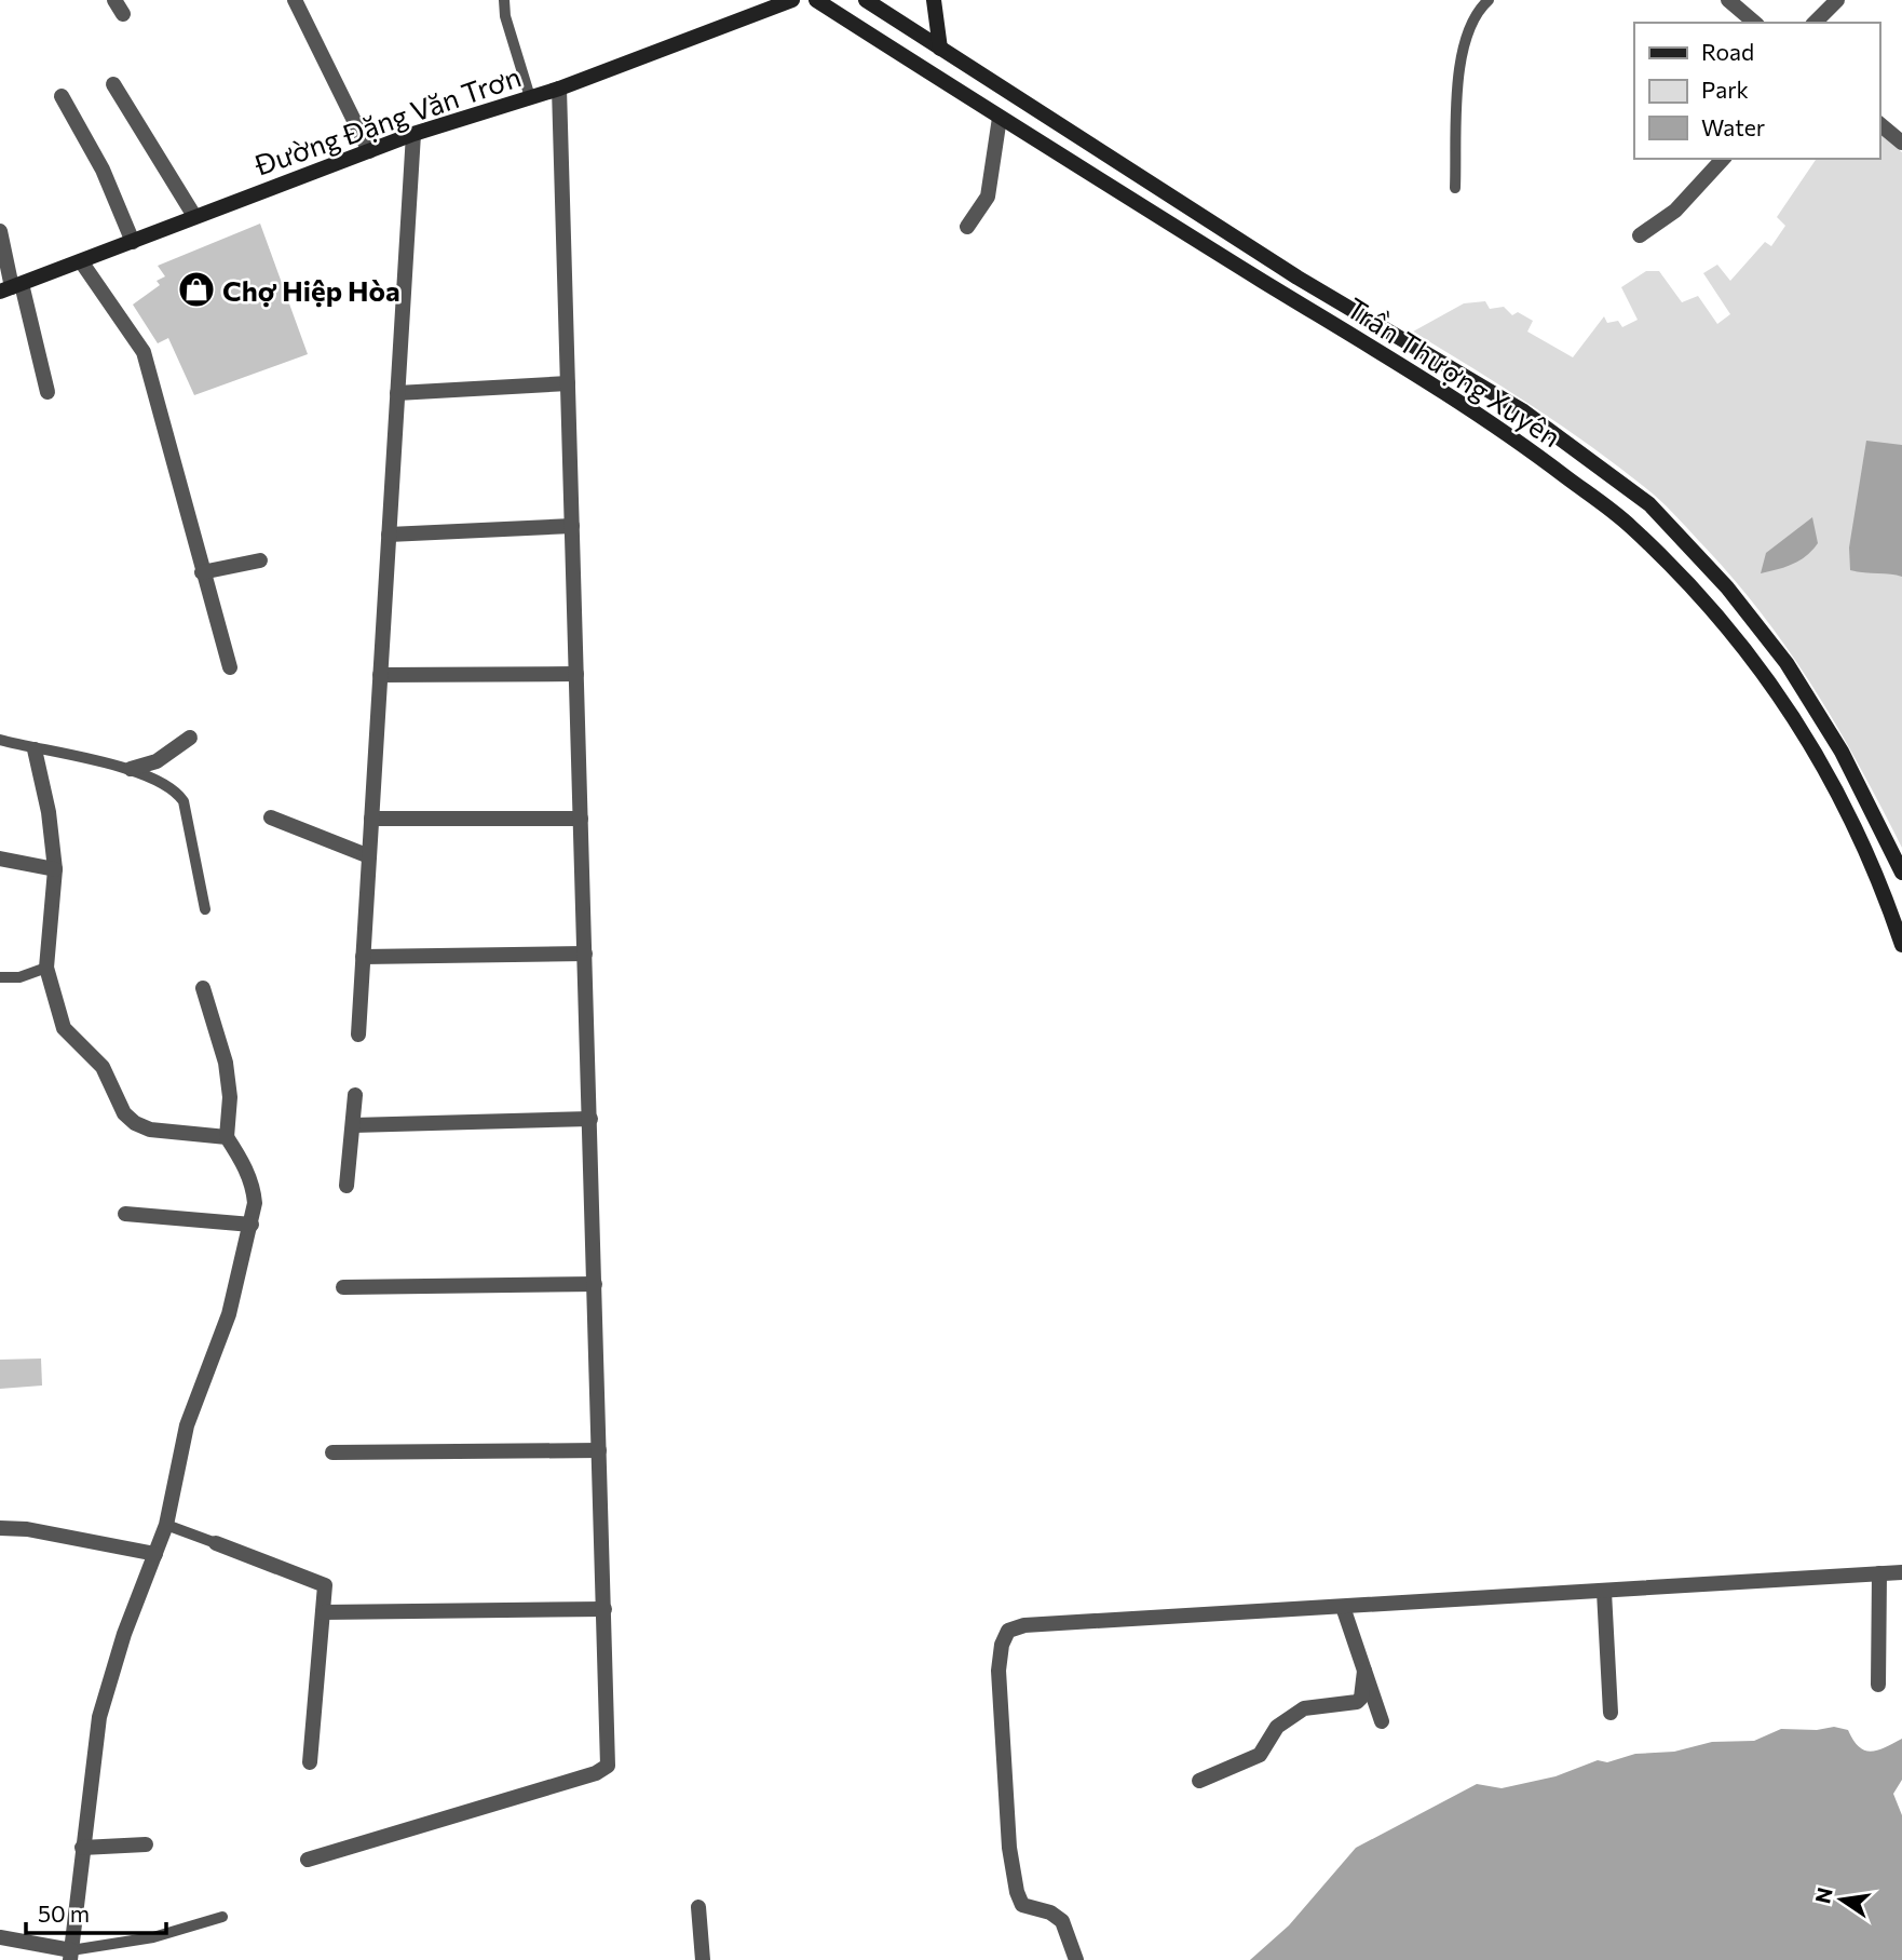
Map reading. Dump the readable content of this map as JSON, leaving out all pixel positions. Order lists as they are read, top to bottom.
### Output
{
  "streets": {
    "main road": ["Đường Đặng Văn Trơn", "Trần Thượng Xuyên"]
  },
  "places": {
    "shop": ["Chợ Hiệp Hòa"]
  },
  "legend": ["Road", "Park", "Water"],
  "scale_bar": "50 m",
  "north": "left"
}
